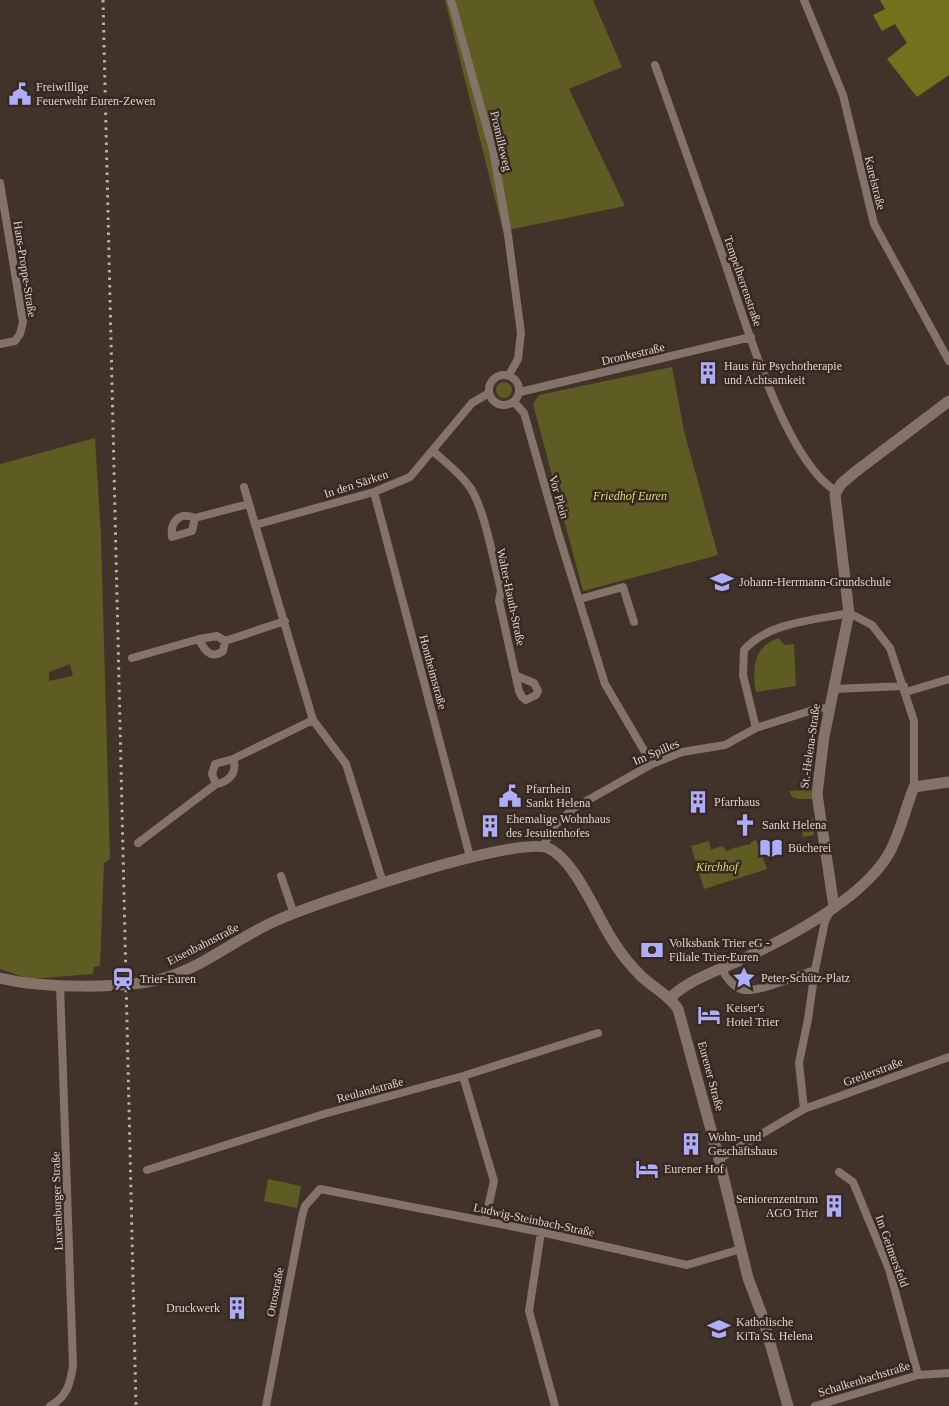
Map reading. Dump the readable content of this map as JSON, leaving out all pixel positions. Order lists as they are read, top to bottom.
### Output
{
  "streets": {
    "street": [
      "Promilleweg",
      "Karelstraße",
      "Hans-Proppe-Straße",
      "Tempelherrenstraße",
      "Dronkestraße",
      "In den Särken",
      "Vor Plein",
      "Walter-Hauth-Straße",
      "Hontheimstraße",
      "St.-Helena-Straße",
      "Im Spilles",
      "Eisenbahnstraße",
      "Greilerstraße",
      "Eurener Straße",
      "Reulandstraße",
      "Luxemburger Straße",
      "Ludwig-Steinbach-Straße",
      "Im Geimersfeld",
      "Ottostraße",
      "Schalkenbachstraße"
    ]
  },
  "crossings": [
    ["Promilleweg", "Dronkestraße"],
    ["Promilleweg", "In den Särken"],
    ["Promilleweg", "Vor Plein"],
    ["Tempelherrenstraße", "Dronkestraße"],
    ["Tempelherrenstraße", "St.-Helena-Straße"],
    ["Dronkestraße", "In den Särken"],
    ["Dronkestraße", "Vor Plein"],
    ["In den Särken", "Vor Plein"],
    ["In den Särken", "Walter-Hauth-Straße"],
    ["In den Särken", "Hontheimstraße"],
    ["Vor Plein", "Im Spilles"],
    ["Hontheimstraße", "Eisenbahnstraße"],
    ["St.-Helena-Straße", "Im Spilles"],
    ["Im Spilles", "Eisenbahnstraße"],
    ["Im Spilles", "Eurener Straße"],
    ["Eisenbahnstraße", "Eurener Straße"],
    ["Eisenbahnstraße", "Luxemburger Straße"],
    ["Eurener Straße", "Ludwig-Steinbach-Straße"],
    ["Ludwig-Steinbach-Straße", "Ottostraße"],
    ["Im Geimersfeld", "Schalkenbachstraße"]
  ],
  "parks": ["Friedhof Euren", "Kirchhof"],
  "places": {
    "public building": ["Freiwillige Feuerwehr Euren-Zewen", "Pfarrhein Sankt Helena"],
    "building": [
      "Haus für Psychotherapie und Achtsamkeit",
      "Pfarrhaus",
      "Ehemalige Wohnhaus des Jesuitenhofes",
      "Wohn- und Geschäftshaus",
      "Seniorenzentrum AGO Trier",
      "Druckwerk"
    ],
    "school or university": ["Johann-Herrmann-Grundschule", "Katholische KiTa St. Helena"],
    "church": ["Sankt Helena"],
    "library": ["Bücherei"],
    "bank": ["Volksbank Trier eG - Filiale Trier-Euren"],
    "place": ["Peter-Schütz-Platz"],
    "station": ["Trier-Euren"],
    "hotel": ["Keiser's Hotel Trier", "Eurener Hof"]
  }
}
